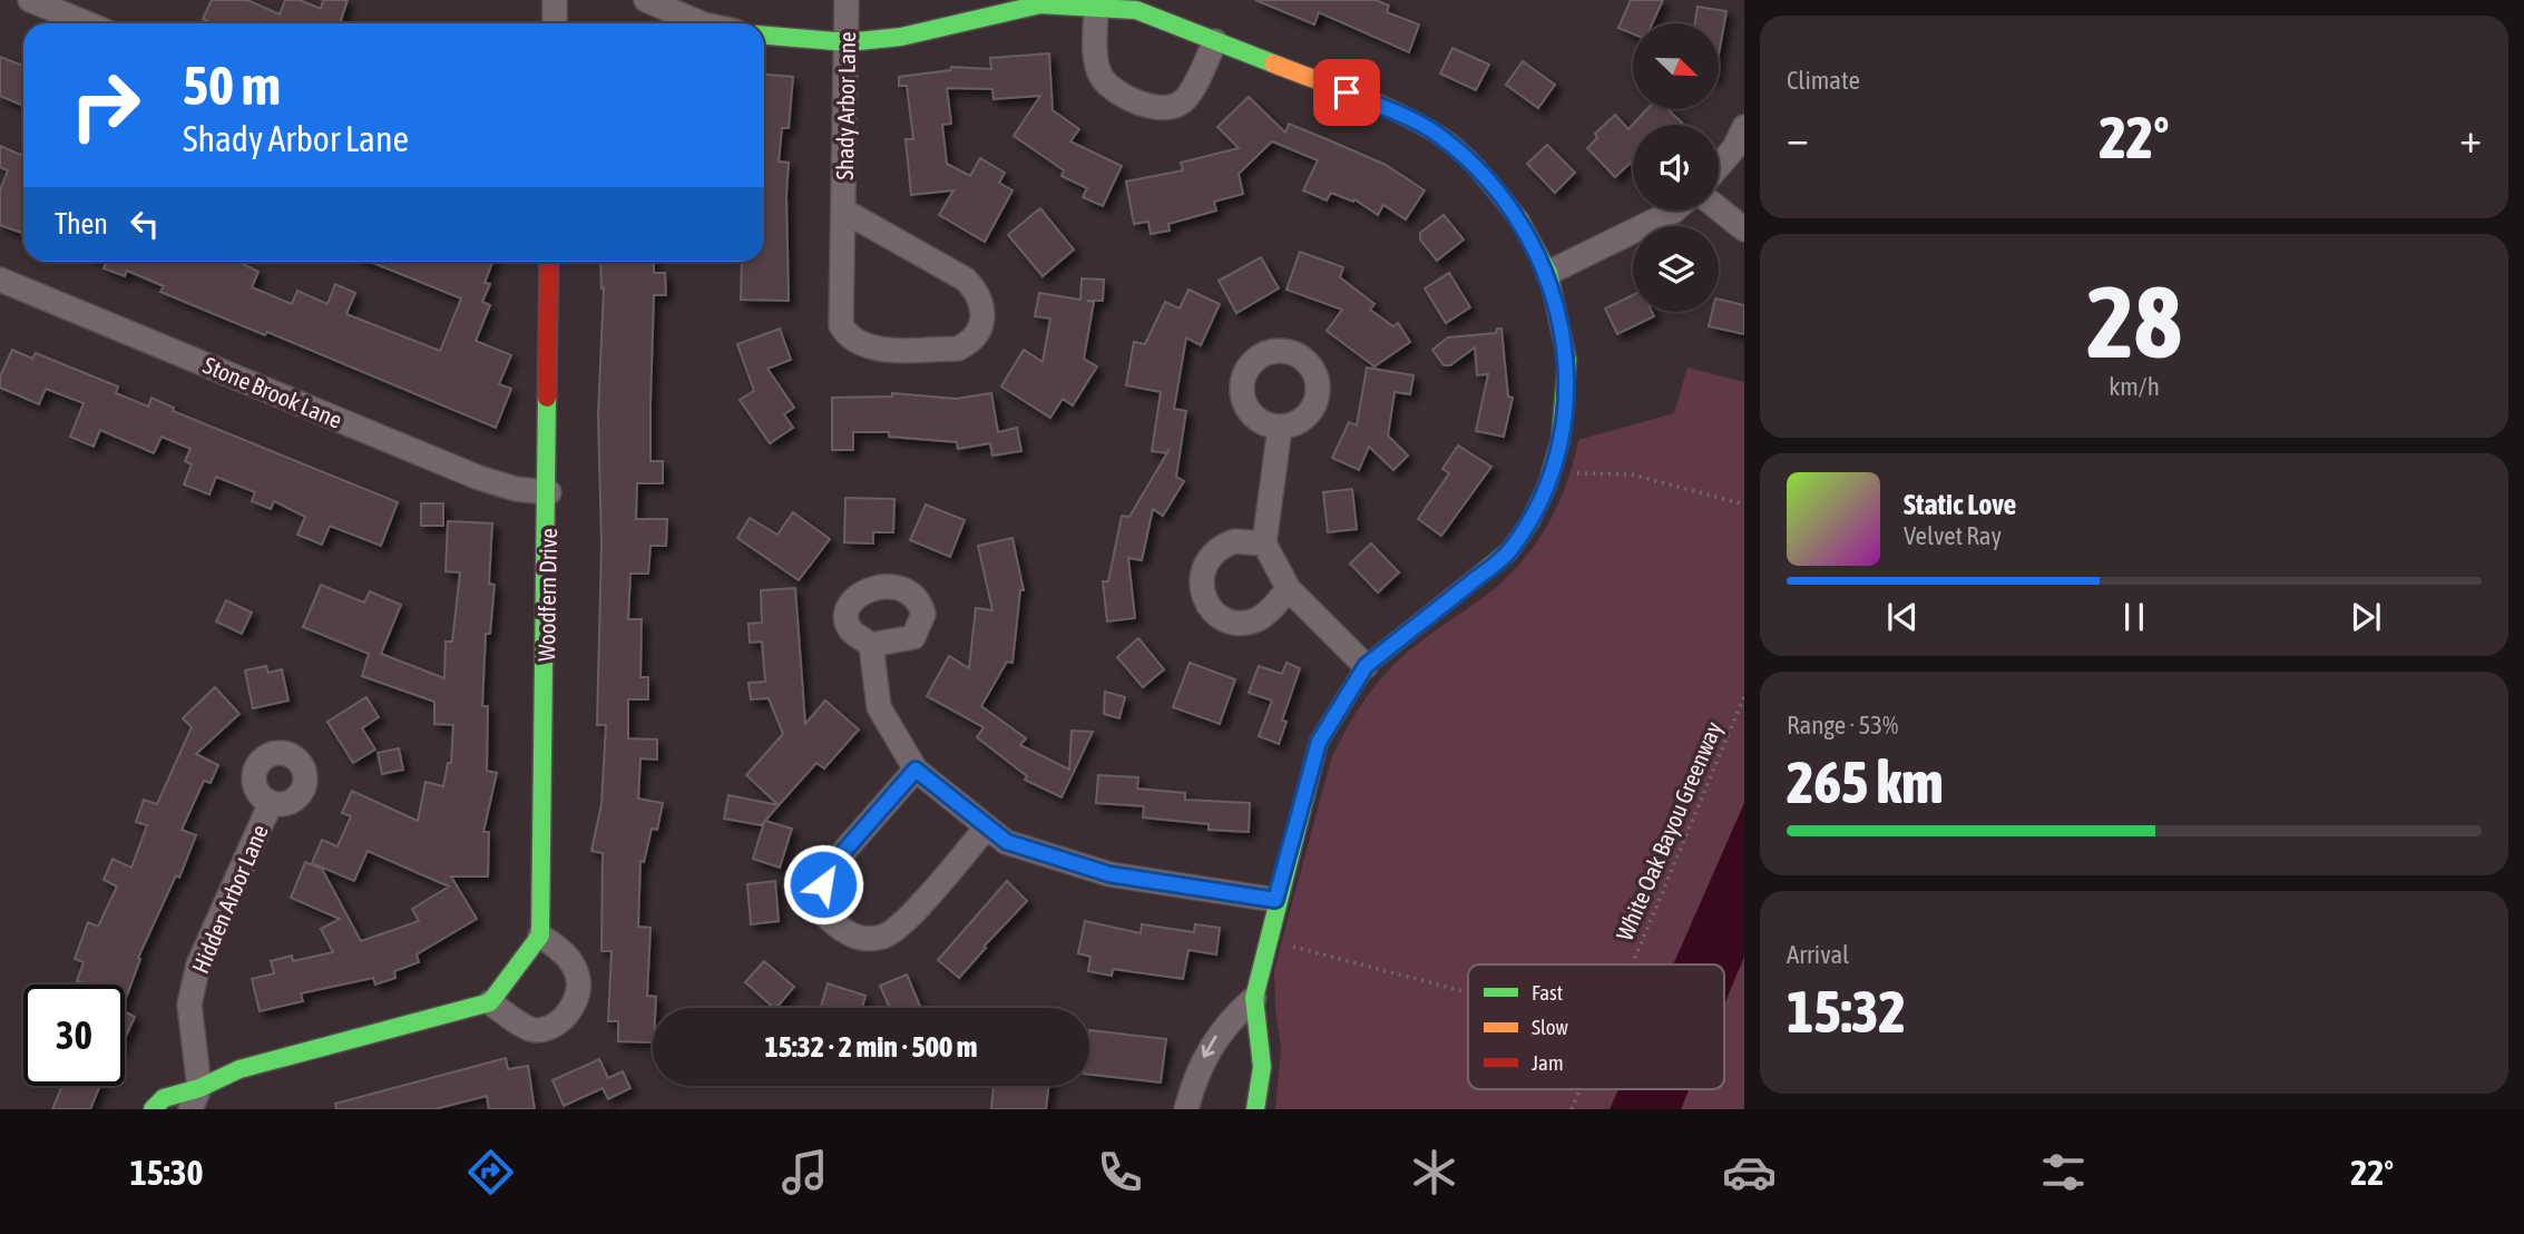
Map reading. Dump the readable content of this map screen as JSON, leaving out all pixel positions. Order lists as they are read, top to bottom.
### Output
{
  "streets": {
    "street": [
      "Shady Arbor Lane",
      "Stone Brook Lane",
      "Woodfern Drive",
      "Hidden Arbor Lane"
    ],
    "path": ["White Oak Bayou Greenway"]
  },
  "crossings": [
    ["Stone Brook Lane", "Woodfern Drive"]
  ],
  "legend": ["Fast", "Slow", "Jam"],
  "north": "bottom right",
  "page": {
    "tile": [
      "Climate",
      ["28", "km/h"],
      ["Range · 53%", "265 km"],
      ["Arrival", "15:32"]
    ],
    "turn": ["50 m", "Shady Arbor Lane"],
    "heat": ["−", "22°", "+"],
    "then": "Then",
    "song": ["Static Love", "Velvet Ray"],
    "limit": "30",
    "trip": "15:32 · 2 min · 500 m",
    "tabs": ["15:30", "22°"]
  }
}
